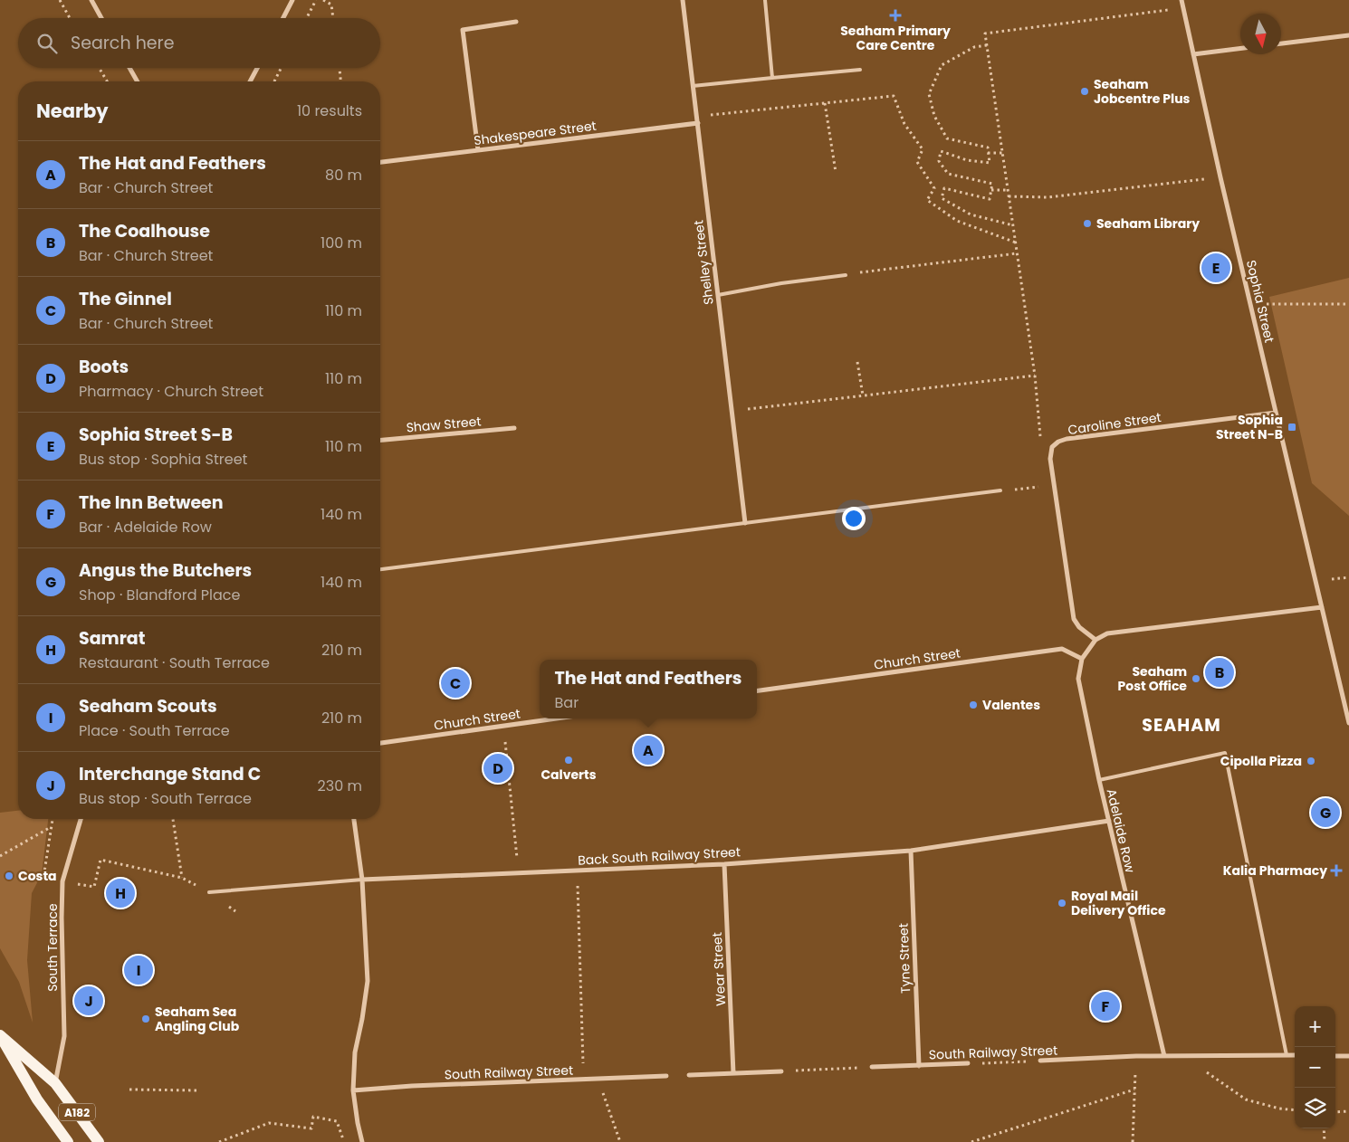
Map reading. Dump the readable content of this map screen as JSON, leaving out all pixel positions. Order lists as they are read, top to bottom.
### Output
{
  "streets": {
    "main road": ["A182"],
    "street": [
      "Shakespeare Street",
      "Shelley Street",
      "Sophia Street",
      "Caroline Street",
      "Shaw Street",
      "Church Street",
      "Adelaide Row",
      "Back South Railway Street",
      "South Terrace",
      "Tyne Street",
      "Wear Street",
      "South Railway Street"
    ]
  },
  "crossings": [
    ["Shakespeare Street", "Shelley Street"],
    ["Sophia Street", "Caroline Street"],
    ["Church Street", "Adelaide Row"],
    ["Adelaide Row", "Back South Railway Street"],
    ["Adelaide Row", "South Railway Street"],
    ["Back South Railway Street", "Tyne Street"],
    ["Back South Railway Street", "Wear Street"],
    ["South Terrace", "A182"],
    ["Tyne Street", "South Railway Street"]
  ],
  "districts": ["SEAHAM"],
  "places": {
    "health": ["Seaham Primary Care Centre", "Kalia Pharmacy"],
    "other": [
      "Seaham Jobcentre Plus",
      "Seaham Library",
      "Seaham Post Office",
      "Valentes",
      "Calverts",
      "Cipolla Pizza",
      "Costa",
      "Royal Mail Delivery Office",
      "Seaham Sea Angling Club"
    ],
    "transit": ["Sophia Street N-B"]
  },
  "north": "bottom",
  "page": {
    "search": "Search here",
    "heading": ["Nearby", "10 results"],
    "list": [
      {
        "mark": "A",
        "name": "The Hat and Feathers",
        "note": "Bar · Church Street",
        "value": "80 m"
      },
      {
        "mark": "B",
        "name": "The Coalhouse",
        "note": "Bar · Church Street",
        "value": "100 m"
      },
      {
        "mark": "C",
        "name": "The Ginnel",
        "note": "Bar · Church Street",
        "value": "110 m"
      },
      {
        "mark": "D",
        "name": "Boots",
        "note": "Pharmacy · Church Street",
        "value": "110 m"
      },
      {
        "mark": "E",
        "name": "Sophia Street S-B",
        "note": "Bus stop · Sophia Street",
        "value": "110 m"
      },
      {
        "mark": "F",
        "name": "The Inn Between",
        "note": "Bar · Adelaide Row",
        "value": "140 m"
      },
      {
        "mark": "G",
        "name": "Angus the Butchers",
        "note": "Shop · Blandford Place",
        "value": "140 m"
      },
      {
        "mark": "H",
        "name": "Samrat",
        "note": "Restaurant · South Terrace",
        "value": "210 m"
      },
      {
        "mark": "I",
        "name": "Seaham Scouts",
        "note": "Place · South Terrace",
        "value": "210 m"
      },
      {
        "mark": "J",
        "name": "Interchange Stand C",
        "note": "Bus stop · South Terrace",
        "value": "230 m"
      }
    ],
    "pins": [
      "E",
      "B",
      "C",
      "A",
      "D",
      "G",
      "H",
      "I",
      "J",
      "F"
    ],
    "popup": ["The Hat and Feathers", "Bar"],
    "map_buttons": ["+", "−"]
  }
}
